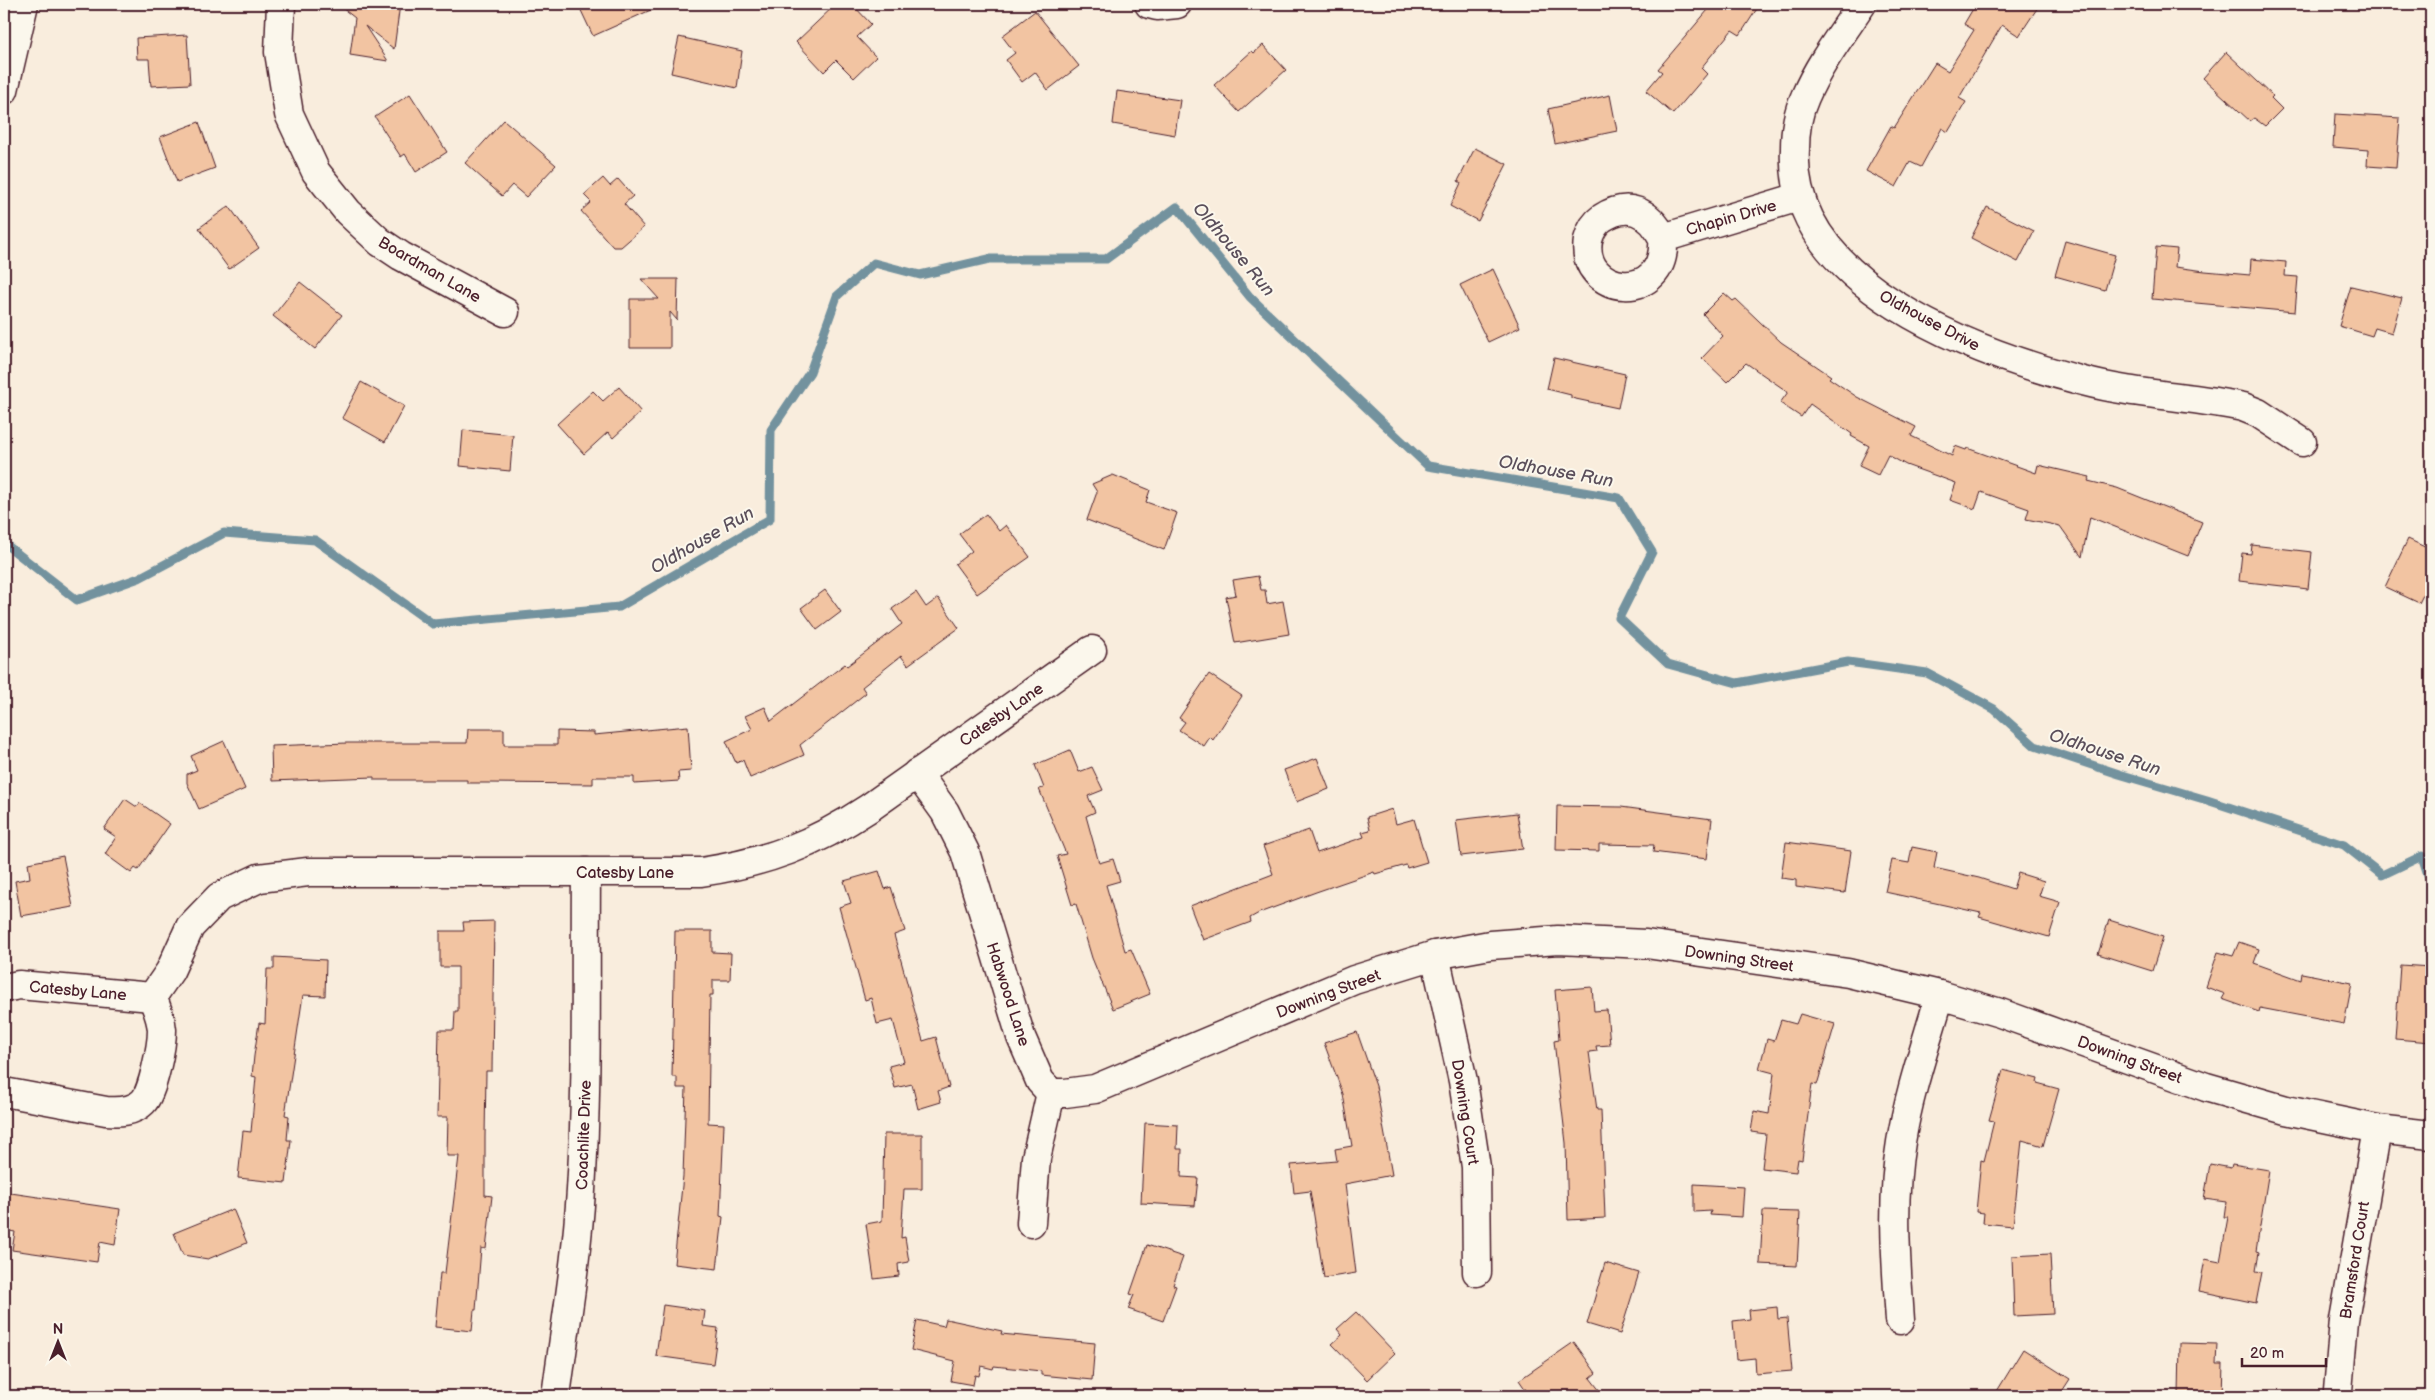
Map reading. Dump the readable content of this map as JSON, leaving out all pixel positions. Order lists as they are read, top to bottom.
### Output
{
  "streets": {
    "street": [
      "Chapin Drive",
      "Boardman Lane",
      "Oldhouse Drive",
      "Catesby Lane",
      "Downing Street",
      "Habwood Lane",
      "Downing Court",
      "Coachlite Drive",
      "Bramsford Court"
    ]
  },
  "crossings": [
    ["Chapin Drive", "Oldhouse Drive"],
    ["Catesby Lane", "Habwood Lane"],
    ["Catesby Lane", "Coachlite Drive"],
    ["Downing Street", "Habwood Lane"],
    ["Downing Street", "Downing Court"],
    ["Downing Street", "Bramsford Court"]
  ],
  "water": ["Oldhouse Run"],
  "scale_bar": "20 m",
  "north": "top"
}
